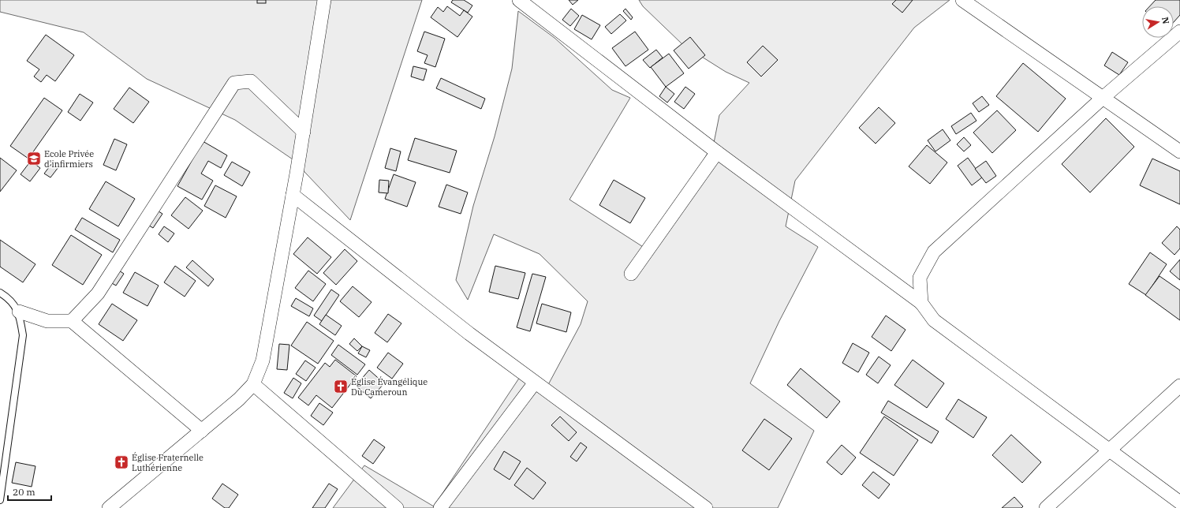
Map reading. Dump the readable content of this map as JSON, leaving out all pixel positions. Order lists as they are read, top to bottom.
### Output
{
  "places": {
    "school or university": ["Ecole Privée d'infirmiers"],
    "church": ["Église Évangélique Du Cameroun", "Église Fraternelle Luthérienne"]
  },
  "scale_bar": "20 m",
  "north": "right"
}
